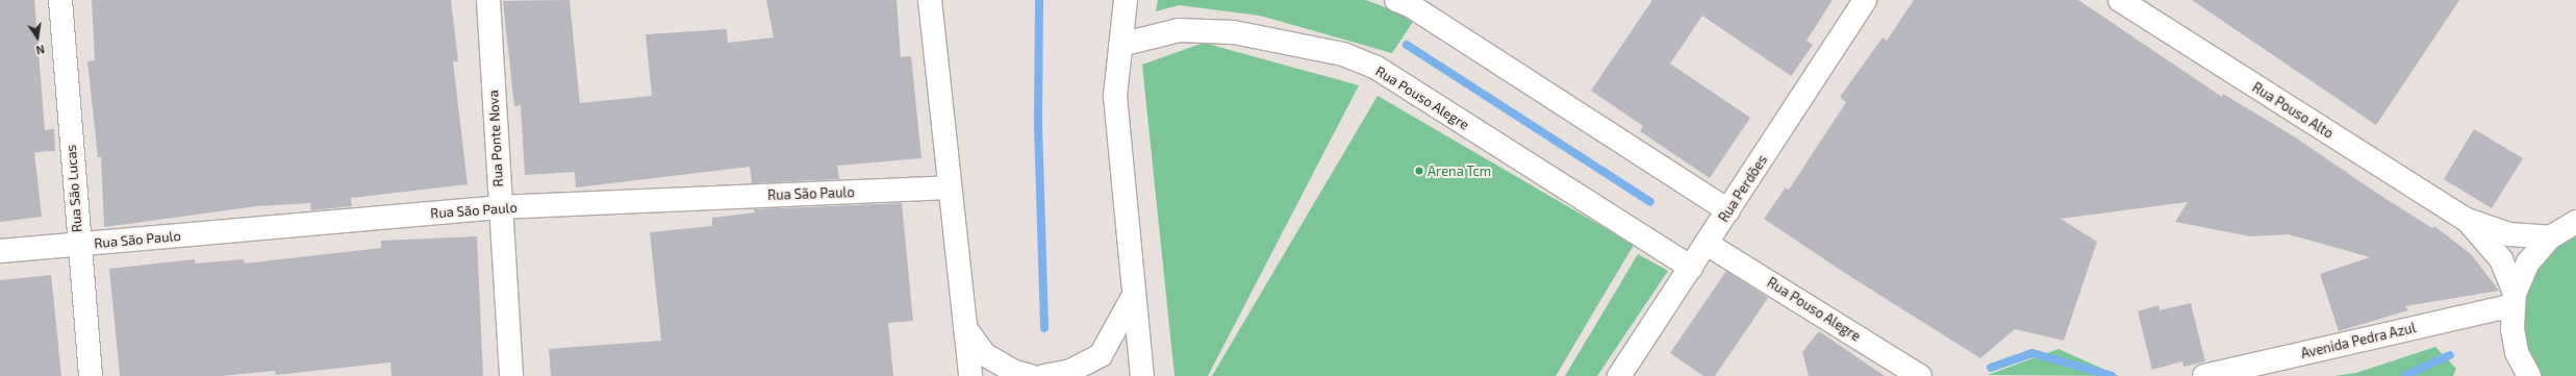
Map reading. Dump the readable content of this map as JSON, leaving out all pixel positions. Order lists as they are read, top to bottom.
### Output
{
  "streets": {
    "street": [
      "Rua Pouso Alegre",
      "Rua Pouso Alto",
      "Rua Ponte Nova",
      "Rua São Lucas",
      "Rua Perdões",
      "Rua São Paulo",
      "Avenida Pedra Azul"
    ]
  },
  "crossings": [
    ["Rua Pouso Alegre", "Rua Perdões"],
    ["Rua Pouso Alto", "Avenida Pedra Azul"],
    ["Rua Ponte Nova", "Rua São Paulo"],
    ["Rua São Lucas", "Rua São Paulo"]
  ],
  "places": ["Arena Tcm"],
  "north": "bottom"
}
